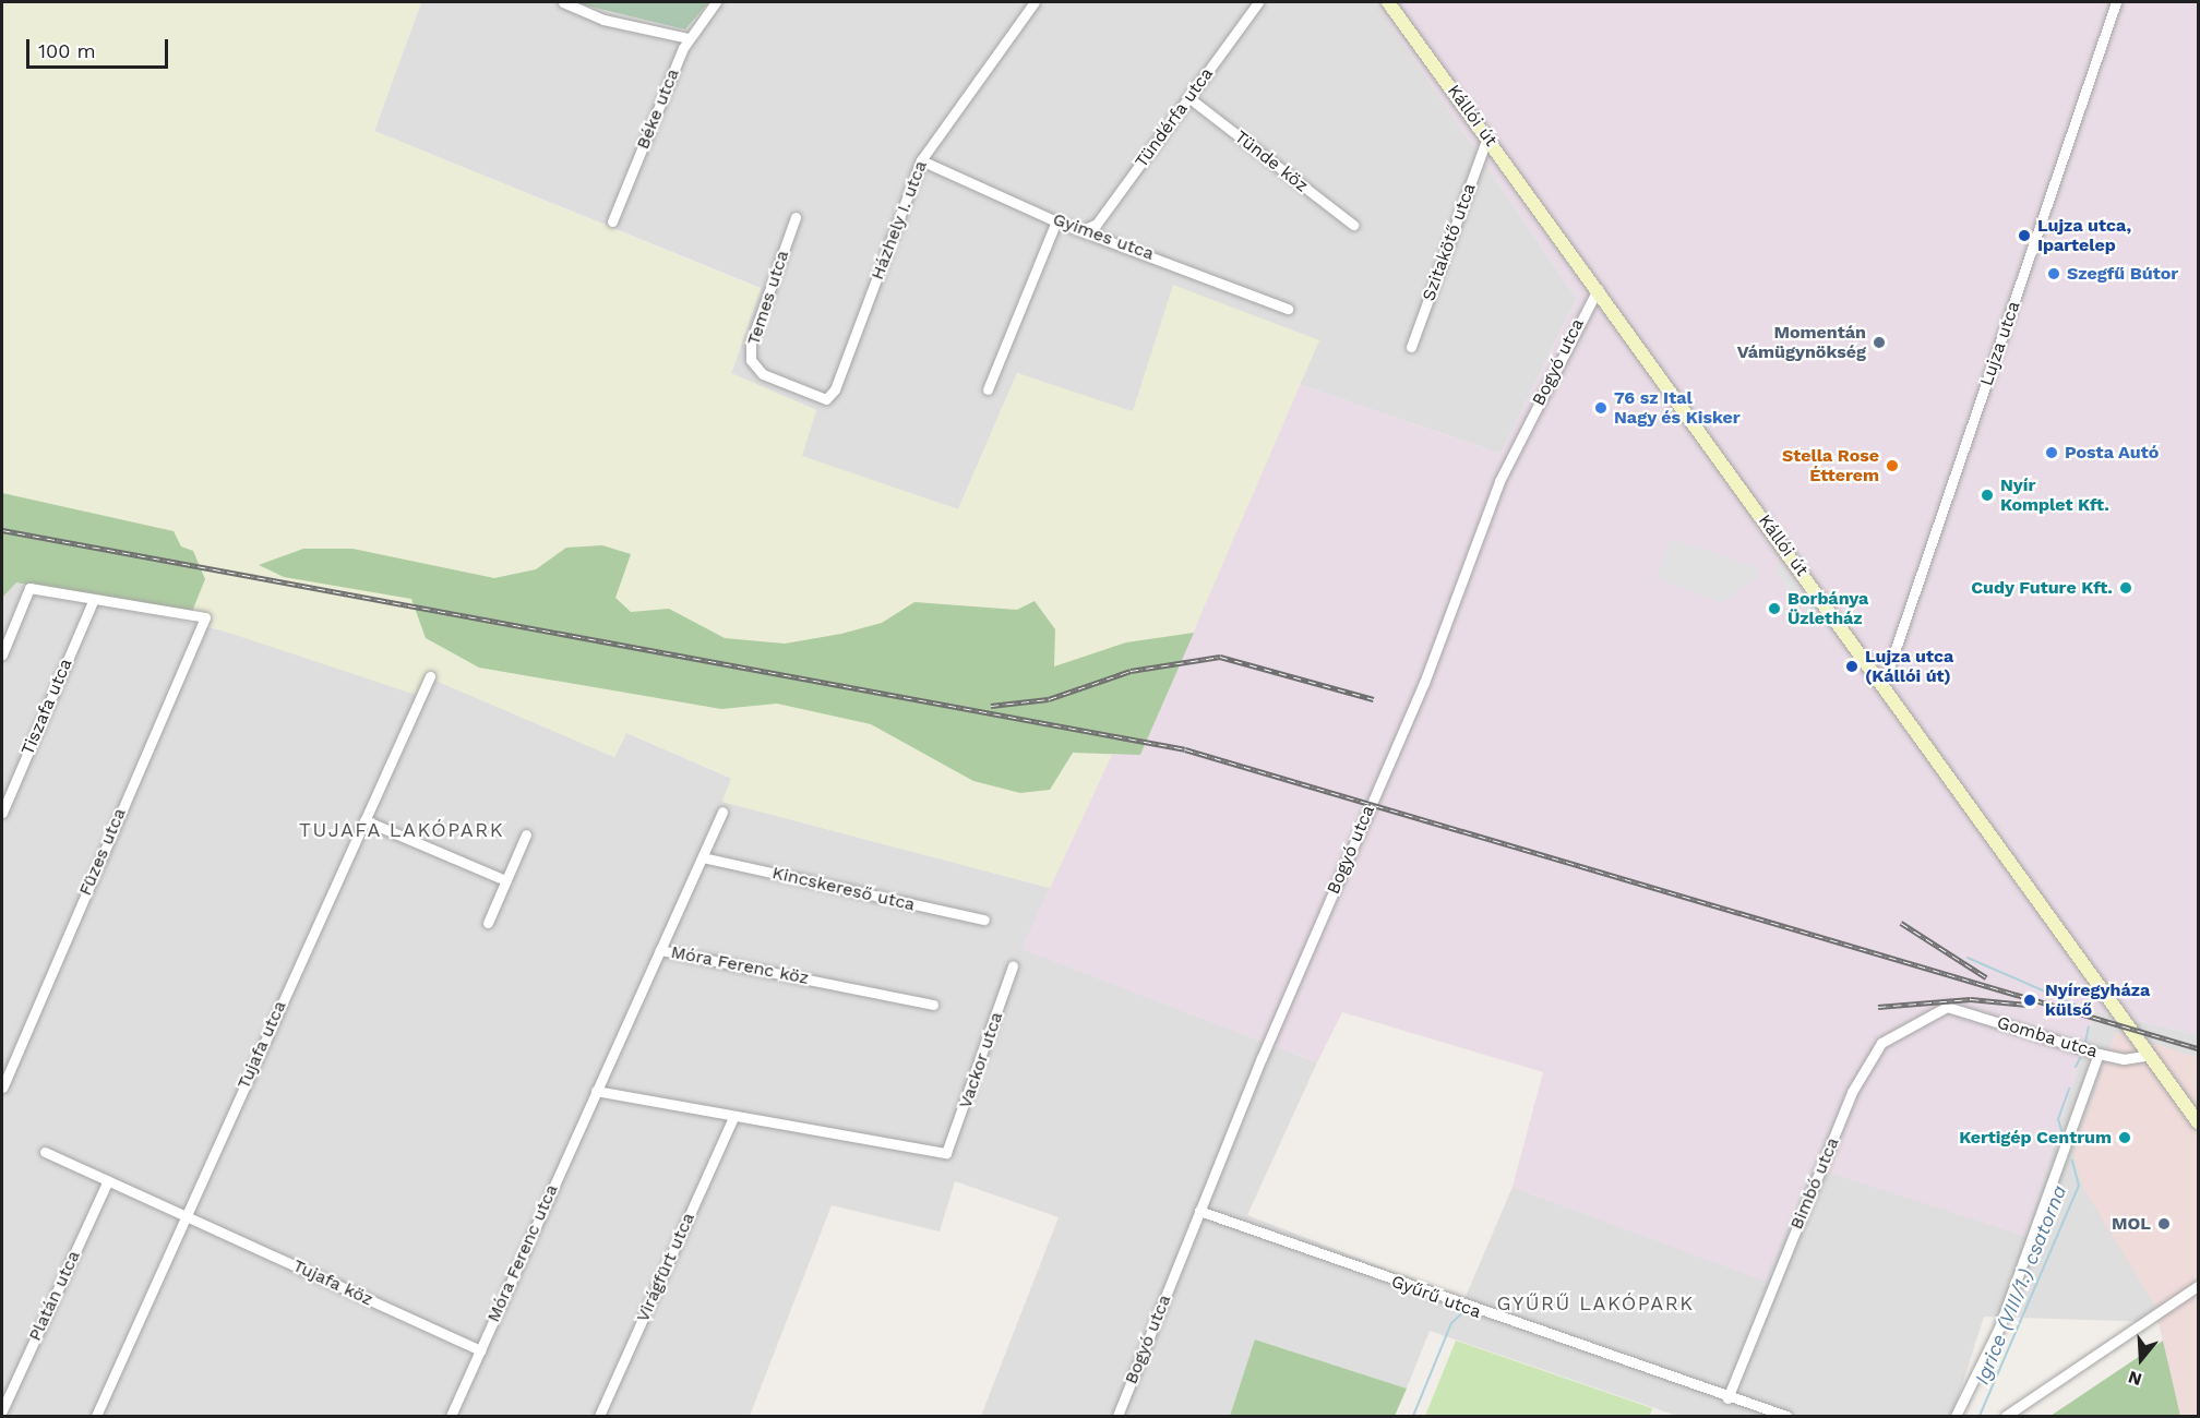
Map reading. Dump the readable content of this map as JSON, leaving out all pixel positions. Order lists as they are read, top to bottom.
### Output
{
  "streets": {
    "main road": ["Kállói út"],
    "street": [
      "Béke utca",
      "Tündérfa utca",
      "Tünde köz",
      "Házhely I. utca",
      "Gyimes utca",
      "Szitakötő utca",
      "Temes utca",
      "Lujza utca",
      "Bogyó utca",
      "Tiszafa utca",
      "Füzes utca",
      "Kincskereső utca",
      "Móra Ferenc köz",
      "Gomba utca",
      "Tujafa utca",
      "Vackor utca",
      "Bimbó utca",
      "Móra Ferenc utca",
      "Virágfürt utca",
      "Tujafa köz",
      "Platán utca",
      "Gyűrű utca"
    ]
  },
  "crossings": [
    ["Kállói út", "Szitakötő utca"],
    ["Kállói út", "Lujza utca"],
    ["Kállói út", "Bogyó utca"],
    ["Kállói út", "Gomba utca"],
    ["Tündérfa utca", "Tünde köz"],
    ["Tündérfa utca", "Gyimes utca"],
    ["Házhely I. utca", "Gyimes utca"],
    ["Házhely I. utca", "Temes utca"],
    ["Bogyó utca", "Gyűrű utca"],
    ["Móra Ferenc köz", "Móra Ferenc utca"],
    ["Gomba utca", "Bimbó utca"],
    ["Tujafa utca", "Tujafa köz"],
    ["Vackor utca", "Virágfürt utca"],
    ["Bimbó utca", "Gyűrű utca"],
    ["Móra Ferenc utca", "Tujafa köz"],
    ["Tujafa köz", "Platán utca"]
  ],
  "districts": ["TUJAFA LAKÓPARK", "GYŰRŰ LAKÓPARK"],
  "water": ["Igrice (VIII/1.) csatorna"],
  "places": [
    "Lujza utca, Ipartelep",
    "Szegfű Bútor",
    "Momentán Vámügynökség",
    "76 sz Ital Nagy és Kisker",
    "Posta Autó",
    "Stella Rose Étterem",
    "Nyír Komplet Kft.",
    "Cudy Future Kft.",
    "Borbánya Üzletház",
    "Lujza utca (Kállói út)",
    "Nyíregyháza külső",
    "Kertigép Centrum",
    "MOL"
  ],
  "scale_bar": "100 m",
  "north": "bottom"
}
